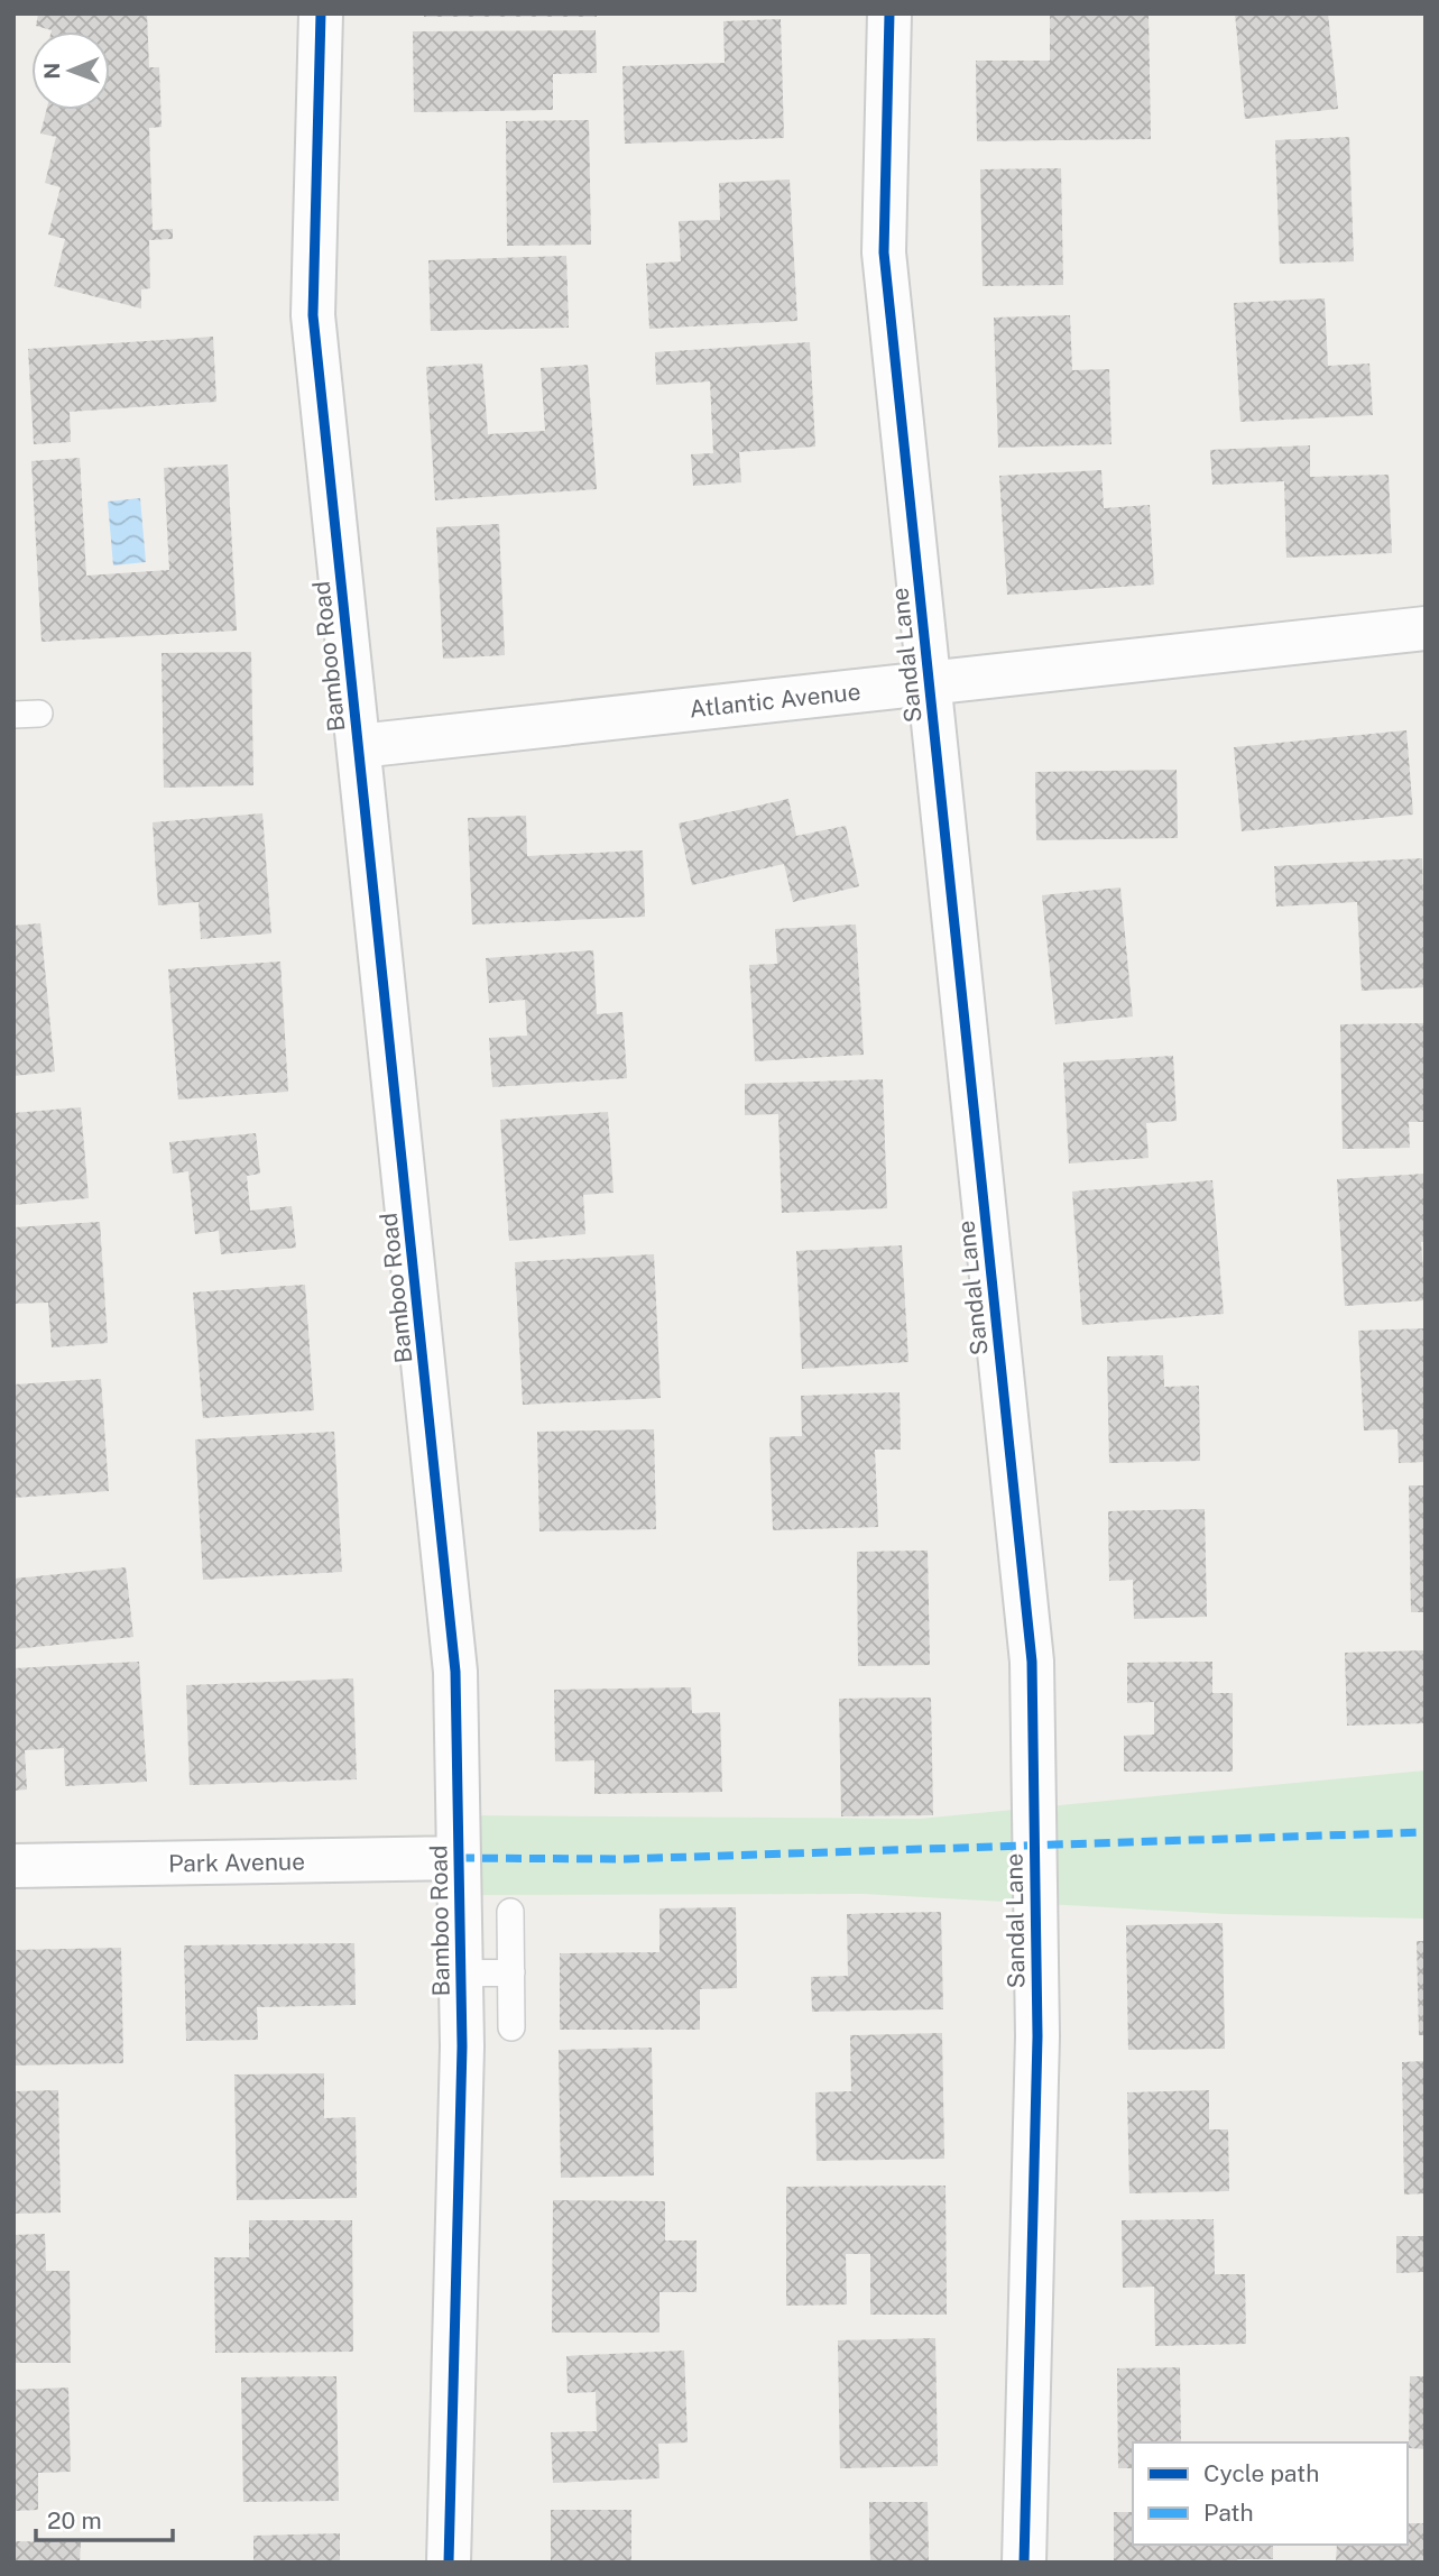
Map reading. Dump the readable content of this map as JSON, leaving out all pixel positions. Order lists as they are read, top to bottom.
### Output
{
  "streets": {
    "street": [
      "Sandal Lane",
      "Bamboo Road",
      "Atlantic Avenue",
      "Park Avenue"
    ]
  },
  "crossings": [
    ["Sandal Lane", "Atlantic Avenue"],
    ["Bamboo Road", "Atlantic Avenue"],
    ["Bamboo Road", "Park Avenue"]
  ],
  "legend": ["Cycle path", "Path"],
  "scale_bar": "20 m",
  "north": "left"
}
